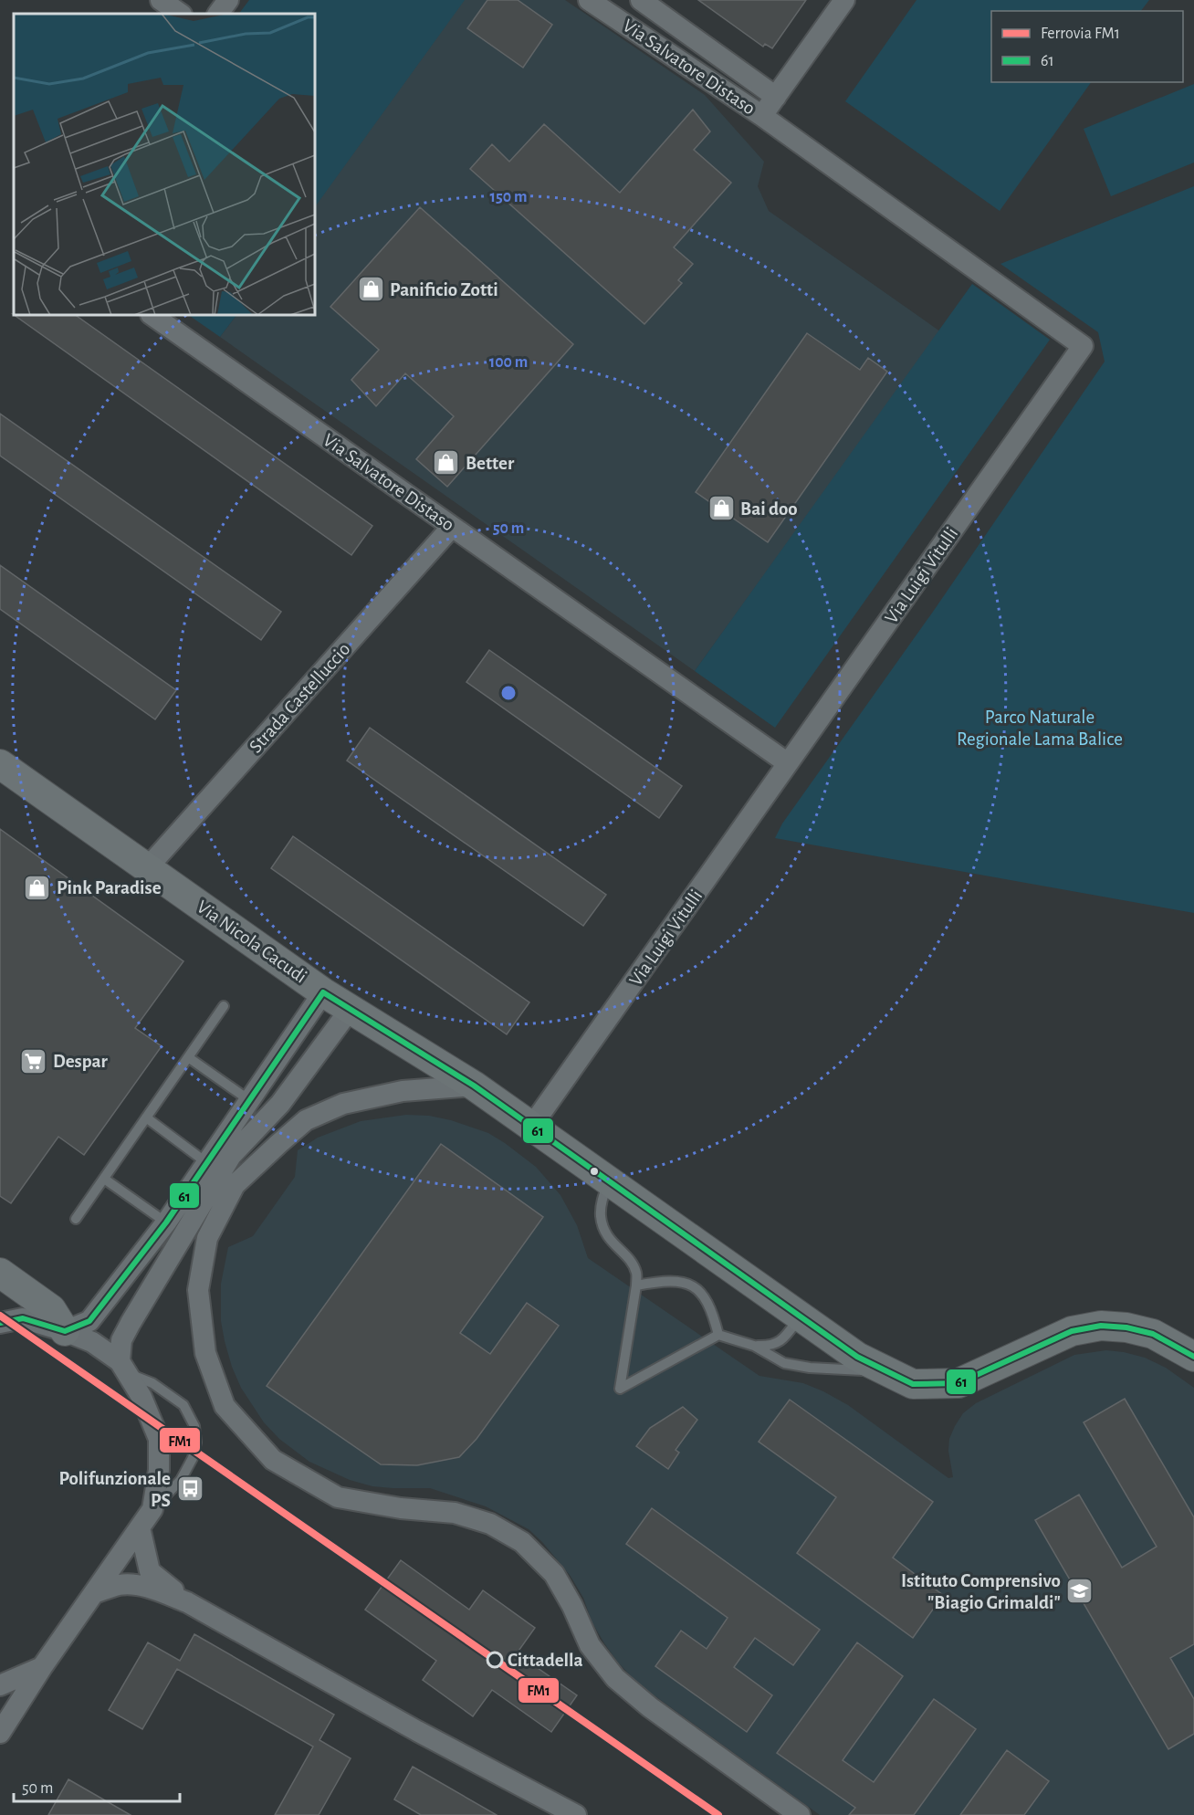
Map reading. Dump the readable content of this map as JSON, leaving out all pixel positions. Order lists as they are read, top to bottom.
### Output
{
  "streets": {
    "street": [
      "Via Salvatore Distaso",
      "Via Luigi Vitulli",
      "Strada Castelluccio",
      "Via Nicola Cacudi"
    ]
  },
  "crossings": [
    ["Via Salvatore Distaso", "Via Luigi Vitulli"],
    ["Via Salvatore Distaso", "Strada Castelluccio"],
    ["Via Luigi Vitulli", "Via Nicola Cacudi"],
    ["Strada Castelluccio", "Via Nicola Cacudi"]
  ],
  "parks": ["Parco Naturale Regionale Lama Balice"],
  "places": {
    "shop": [
      "Panificio Zotti",
      "Better",
      "Bai doo",
      "Pink Paradise"
    ],
    "supermarket": ["Despar"],
    "bus stop": ["Polifunzionale PS"],
    "school or university": ["Istituto Comprensivo \"Biagio Grimaldi\""],
    "other": ["Cittadella"]
  },
  "lines": ["transit line 61", "rail line FM1"],
  "legend": ["Ferrovia FM1", "61"],
  "scale_bar": "50 m",
  "rings": ["150 m", "100 m", "50 m"]
}
